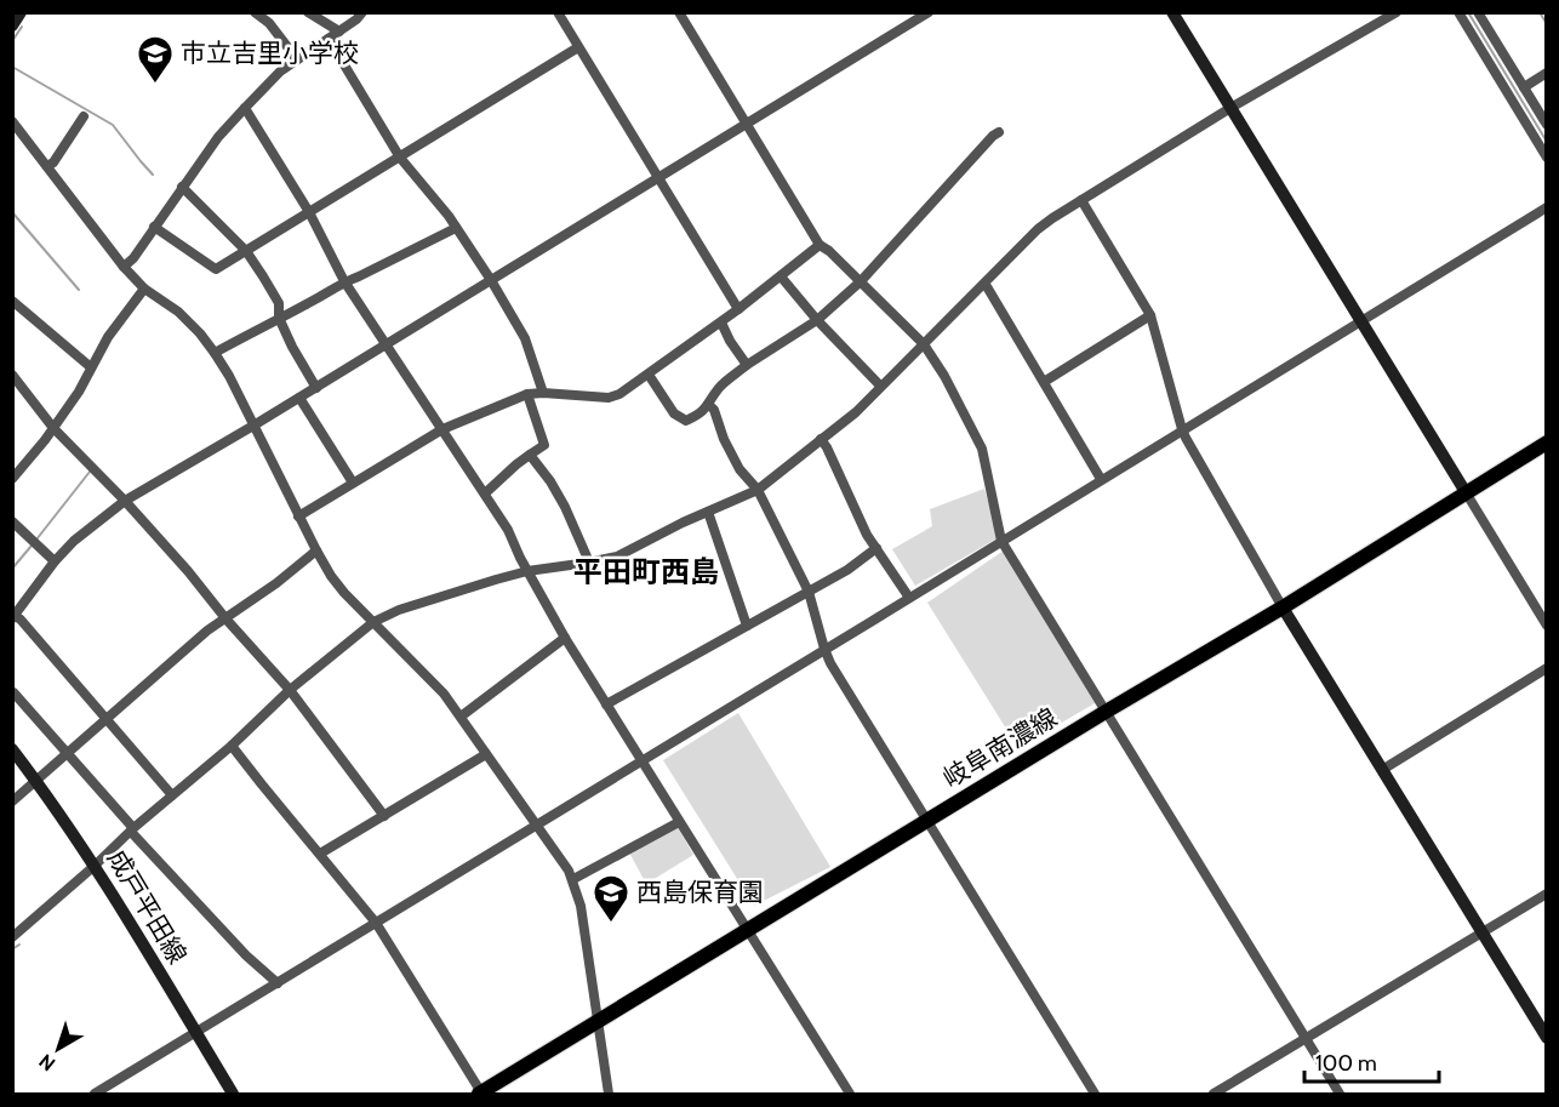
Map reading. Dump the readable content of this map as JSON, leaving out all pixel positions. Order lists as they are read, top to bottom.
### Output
{
  "streets": {
    "main road": ["岐阜南濃線"],
    "street": ["成戸平田線"]
  },
  "districts": ["平田町西島"],
  "places": {
    "school or university": ["市立吉里小学校", "西島保育園"]
  },
  "scale_bar": "100 m",
  "north": "bottom left"
}
